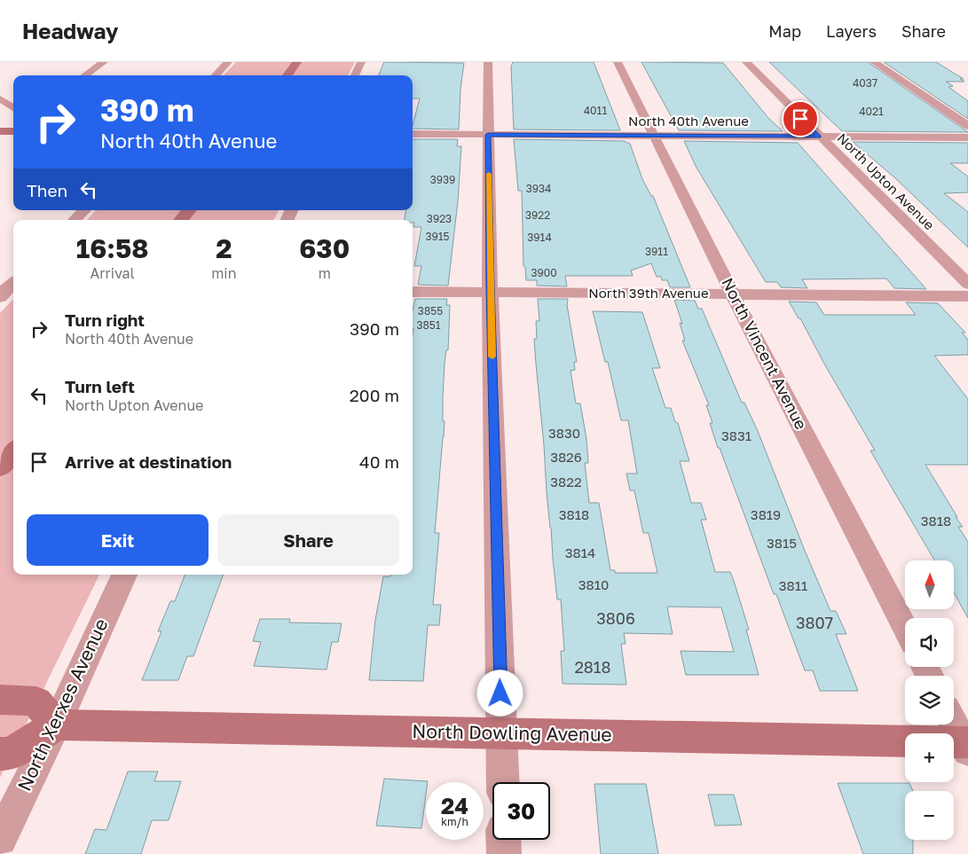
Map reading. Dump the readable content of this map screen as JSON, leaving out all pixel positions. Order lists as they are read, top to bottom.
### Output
{
  "streets": {
    "street": [
      "North 40th Avenue",
      "North Upton Avenue",
      "North 39th Avenue",
      "North Vincent Avenue",
      "North Xerxes Avenue",
      "North Dowling Avenue"
    ]
  },
  "crossings": [
    ["North 40th Avenue", "North Upton Avenue"],
    ["North 40th Avenue", "North Vincent Avenue"],
    ["North 39th Avenue", "North Vincent Avenue"],
    ["North Xerxes Avenue", "North Dowling Avenue"]
  ],
  "house_numbers": [
    "4037",
    "4011",
    "4021",
    "3939",
    "3934",
    "3922",
    "3923",
    "3915",
    "3914",
    "3911",
    "3900",
    "3855",
    "3851",
    "3830",
    "3831",
    "3826",
    "3822",
    "3818",
    "3819",
    "3818",
    "3815",
    "3814",
    "3810",
    "3811",
    "3806",
    "3807",
    "2818"
  ],
  "north": "top",
  "page": {
    "header": "Headway",
    "nav": ["Map", "Layers", "Share"],
    "turn": ["390 m", "North 40th Avenue"],
    "then": "Then",
    "eta": [
      "16:58",
      "Arrival",
      "2",
      "min",
      "630",
      "m"
    ],
    "list": [
      {
        "name": "Turn right",
        "note": "North 40th Avenue",
        "value": "390 m"
      },
      {
        "name": "Turn left",
        "note": "North Upton Avenue",
        "value": "200 m"
      },
      {
        "name": "Arrive at destination",
        "value": "40 m"
      }
    ],
    "buttons": ["Exit", "Share"],
    "map_buttons": ["+", "−"],
    "speed": "24 km/h",
    "limit": "30"
  }
}
